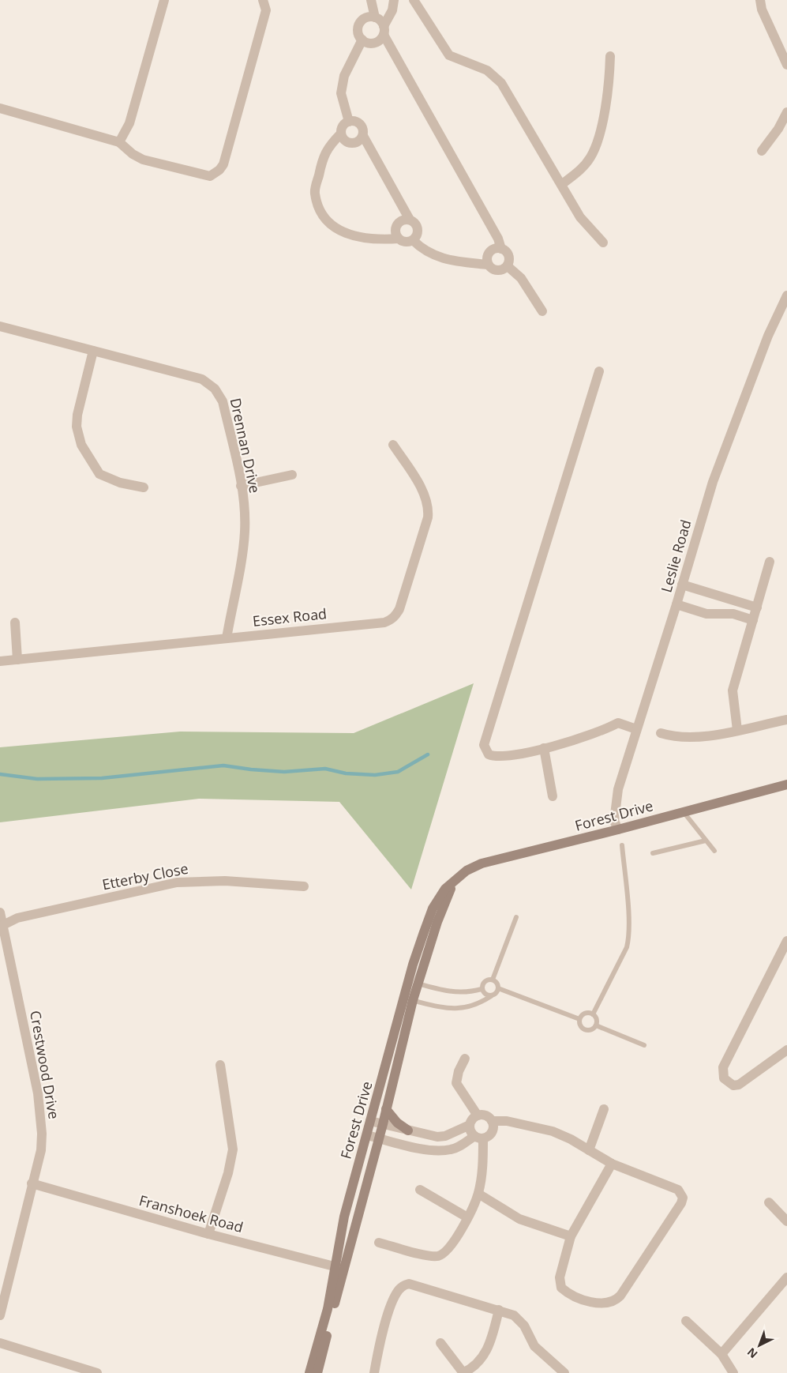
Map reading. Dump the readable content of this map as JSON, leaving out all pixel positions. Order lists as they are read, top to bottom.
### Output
{
  "streets": {
    "street": [
      "Drennan Drive",
      "Leslie Road",
      "Essex Road",
      "Forest Drive",
      "Etterby Close",
      "Crestwood Drive",
      "Franshoek Road"
    ]
  },
  "crossings": [
    ["Drennan Drive", "Essex Road"],
    ["Leslie Road", "Forest Drive"],
    ["Forest Drive", "Franshoek Road"],
    ["Etterby Close", "Crestwood Drive"],
    ["Crestwood Drive", "Franshoek Road"]
  ],
  "north": "bottom left"
}
